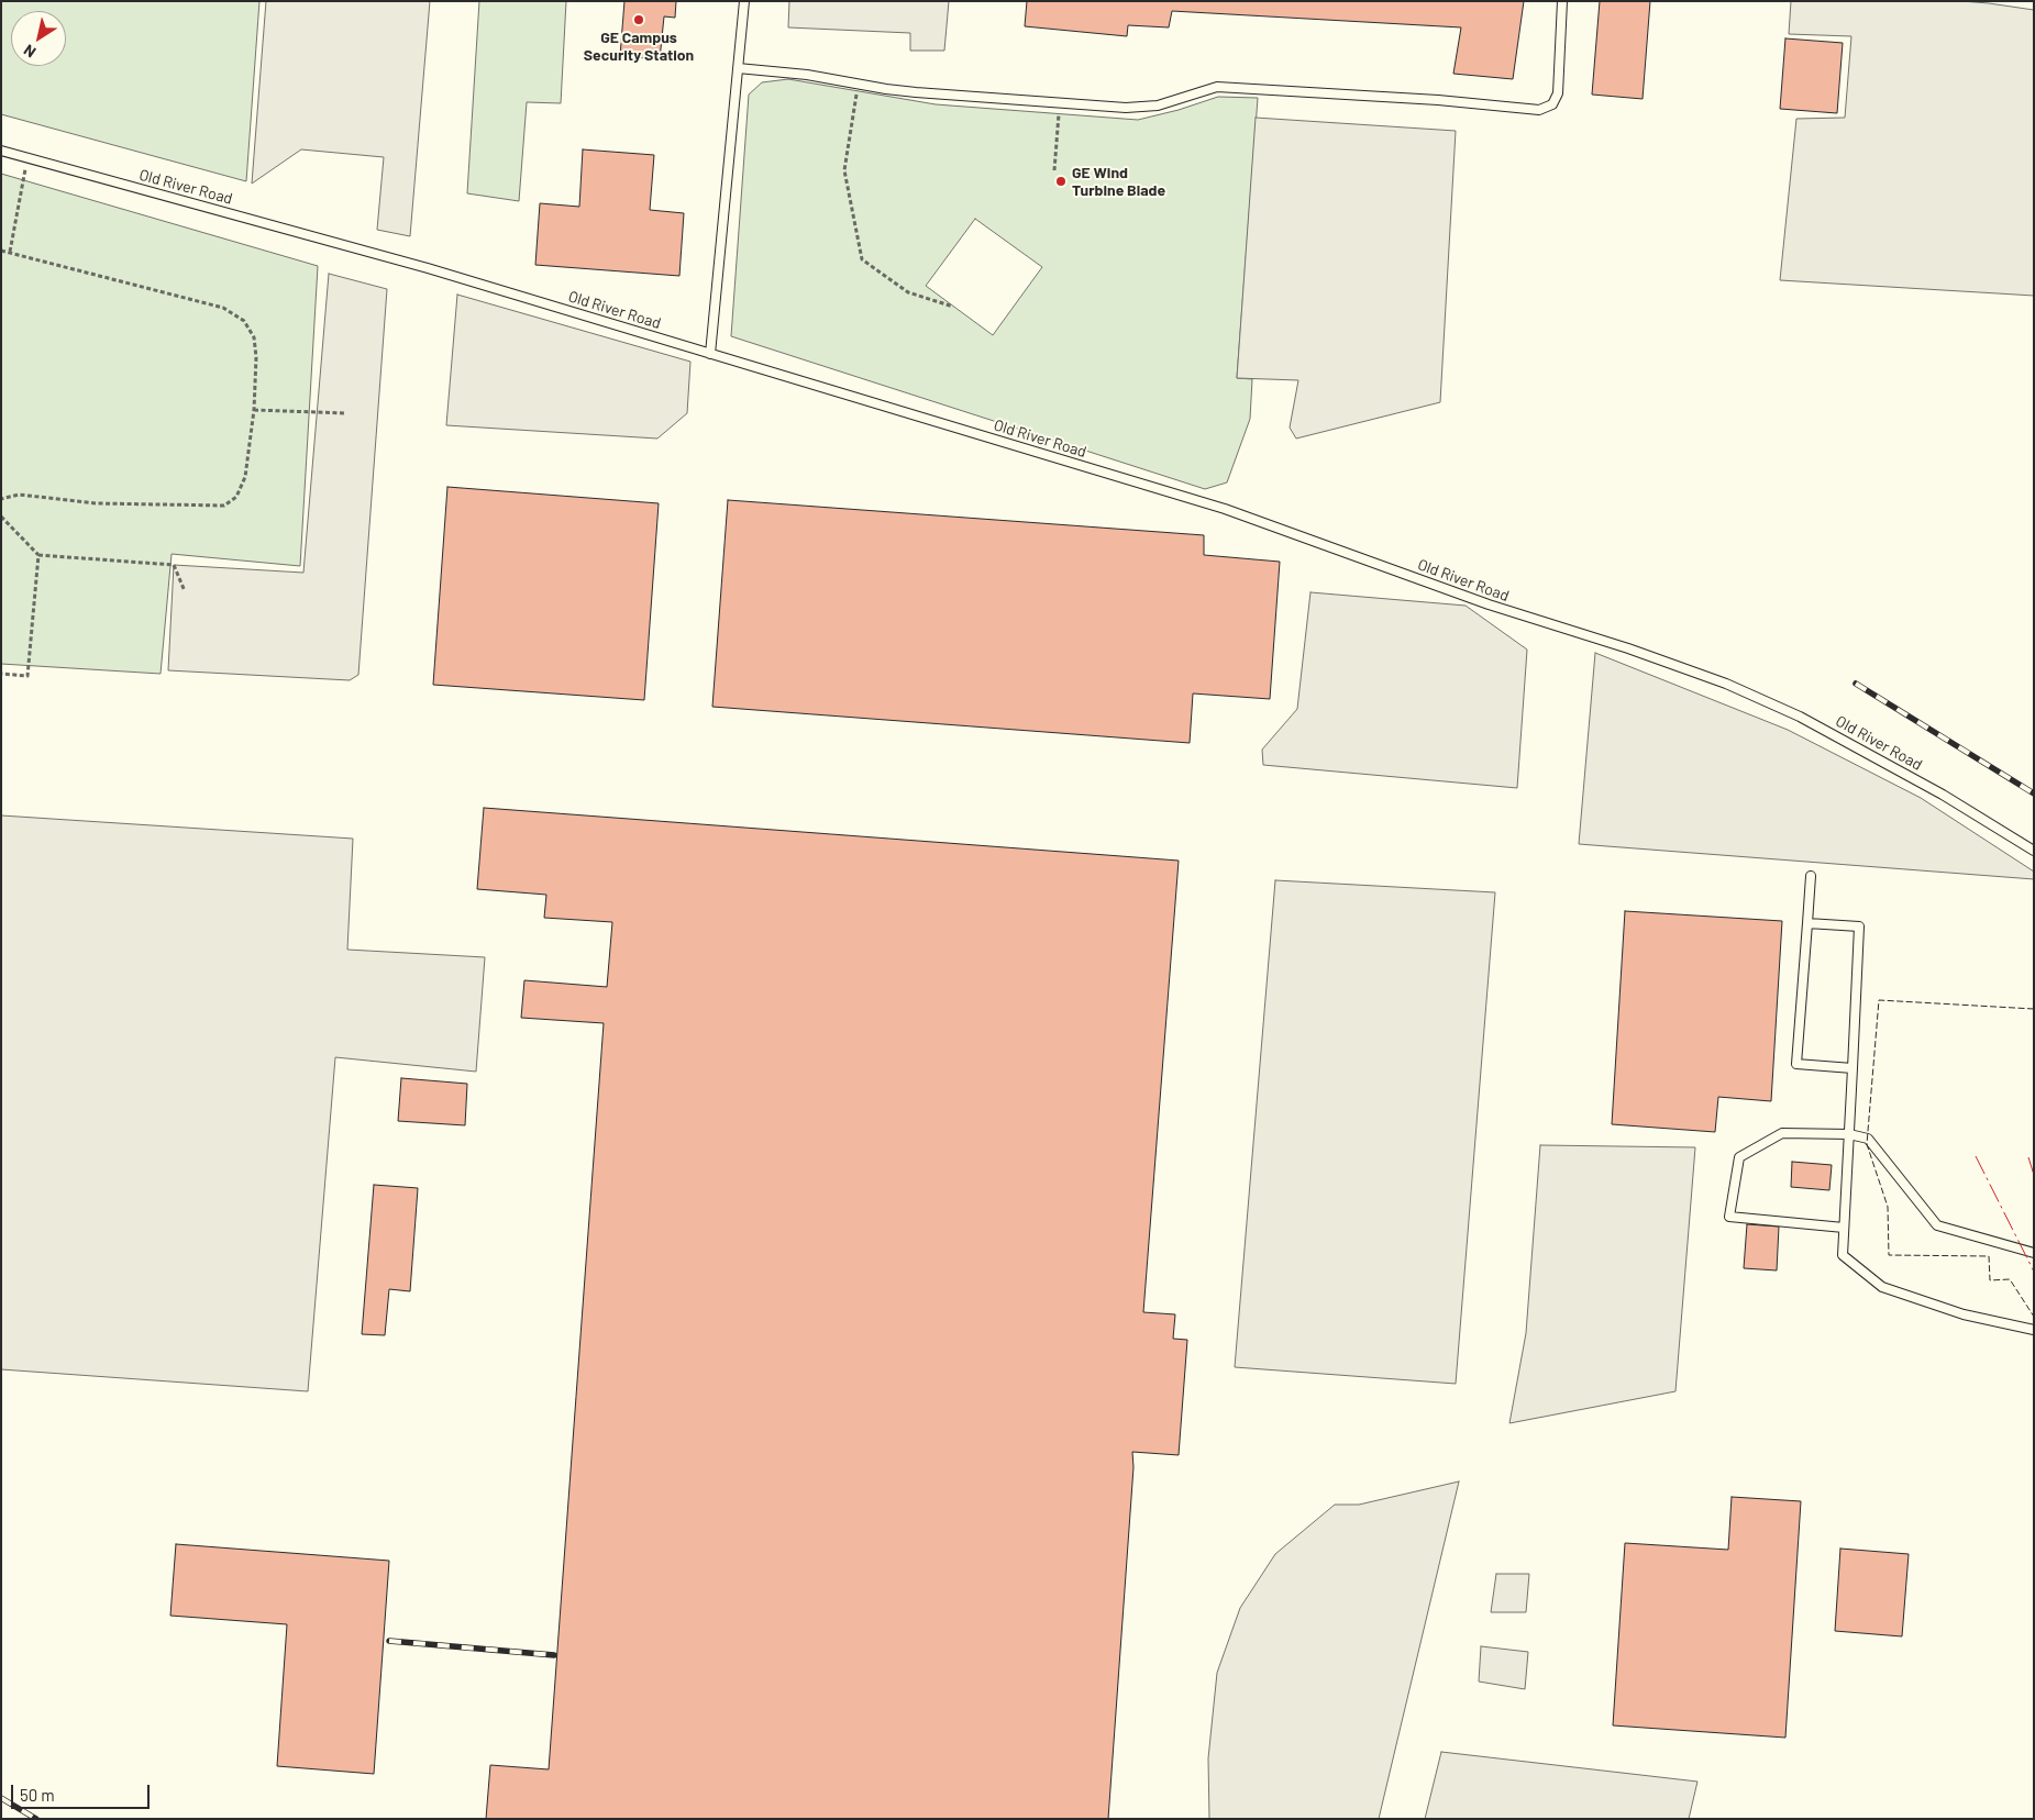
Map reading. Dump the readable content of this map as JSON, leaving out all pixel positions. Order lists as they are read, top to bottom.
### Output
{
  "streets": {
    "lane": ["Old River Road"]
  },
  "places": ["GE Campus Security Station", "GE Wind Turbine Blade"],
  "scale_bar": "50 m",
  "north": "bottom left"
}
